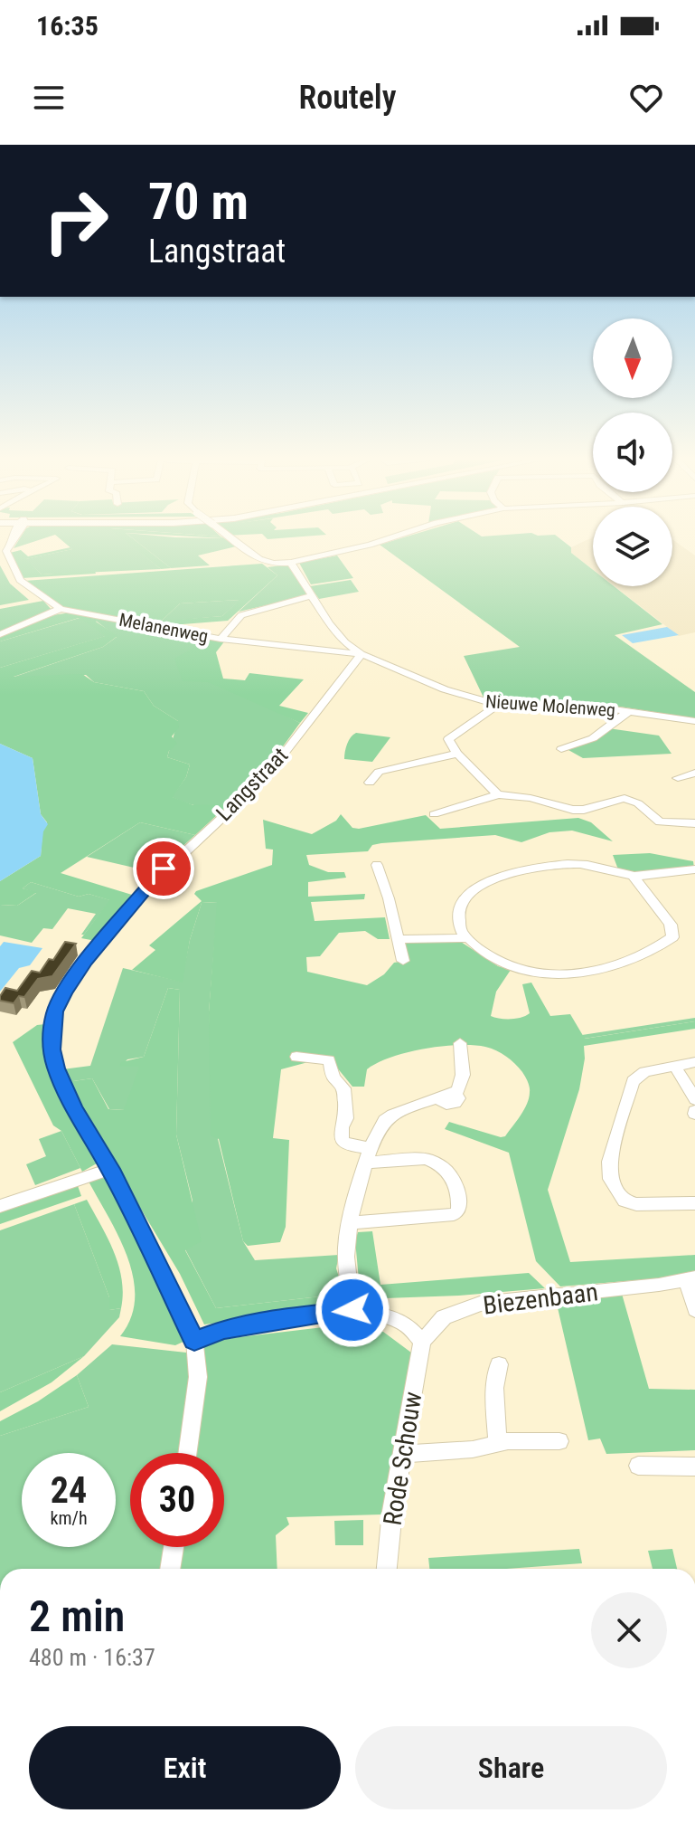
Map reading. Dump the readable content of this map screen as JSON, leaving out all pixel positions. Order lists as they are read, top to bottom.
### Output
{
  "streets": {
    "street": [
      "Melanenweg",
      "Nieuwe Molenweg",
      "Langstraat",
      "Biezenbaan",
      "Rode Schouw"
    ]
  },
  "crossings": [
    ["Melanenweg", "Nieuwe Molenweg"],
    ["Melanenweg", "Langstraat"],
    ["Nieuwe Molenweg", "Langstraat"],
    ["Biezenbaan", "Rode Schouw"]
  ],
  "north": "bottom",
  "page": {
    "status": "16:35",
    "header": "Routely",
    "turn": ["70 m", "Langstraat"],
    "speed": "24 km/h",
    "limit": "30",
    "heading": ["2 min", "480 m · 16:37"],
    "buttons": ["Exit", "Share"]
  }
}
